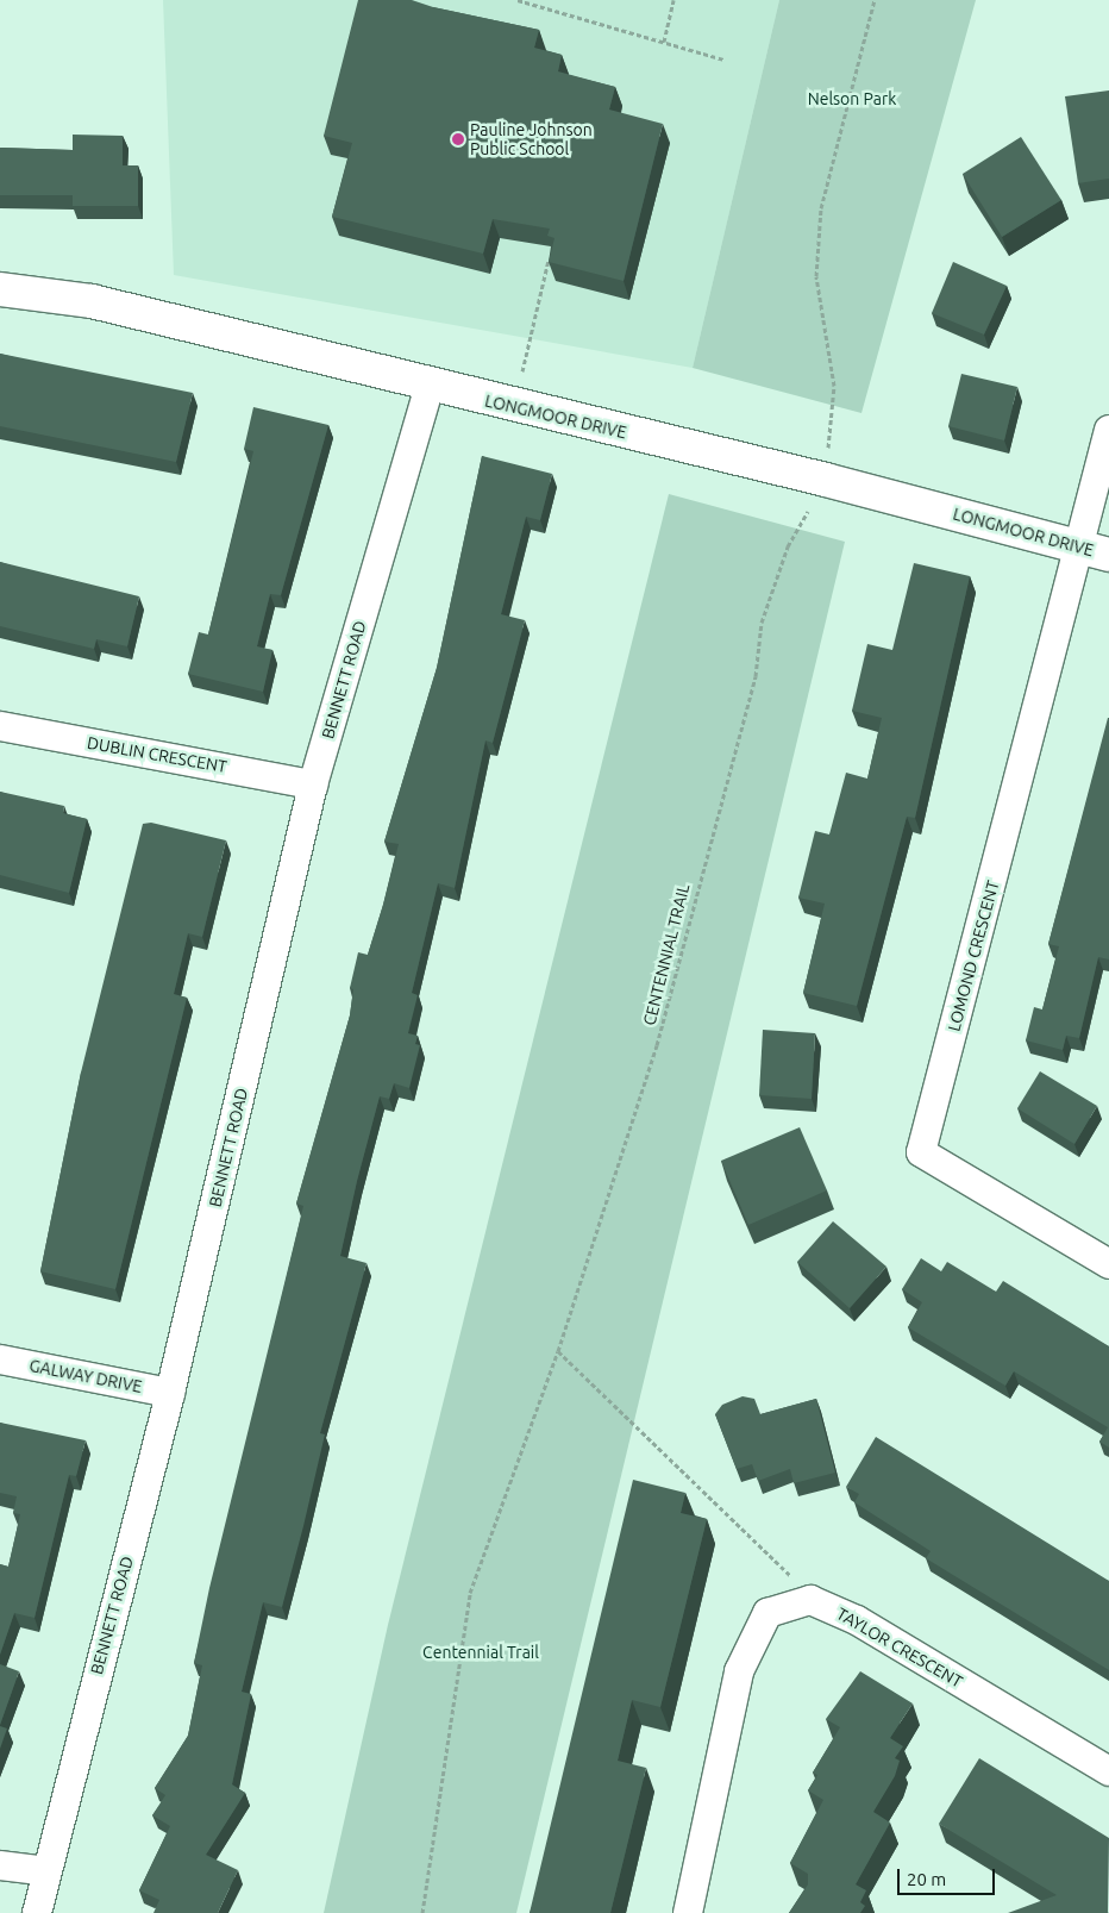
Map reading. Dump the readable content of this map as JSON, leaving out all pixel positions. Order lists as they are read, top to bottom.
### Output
{
  "streets": {
    "street": [
      "LONGMOOR DRIVE",
      "BENNETT ROAD",
      "DUBLIN CRESCENT",
      "LOMOND CRESCENT",
      "GALWAY DRIVE",
      "TAYLOR CRESCENT"
    ],
    "path": ["CENTENNIAL TRAIL"]
  },
  "crossings": [
    ["LONGMOOR DRIVE", "BENNETT ROAD"],
    ["LONGMOOR DRIVE", "CENTENNIAL TRAIL"],
    ["LONGMOOR DRIVE", "LOMOND CRESCENT"],
    ["BENNETT ROAD", "DUBLIN CRESCENT"],
    ["BENNETT ROAD", "GALWAY DRIVE"]
  ],
  "parks": ["Nelson Park", "Centennial Trail"],
  "places": ["Pauline Johnson Public School"],
  "scale_bar": "20 m"
}
